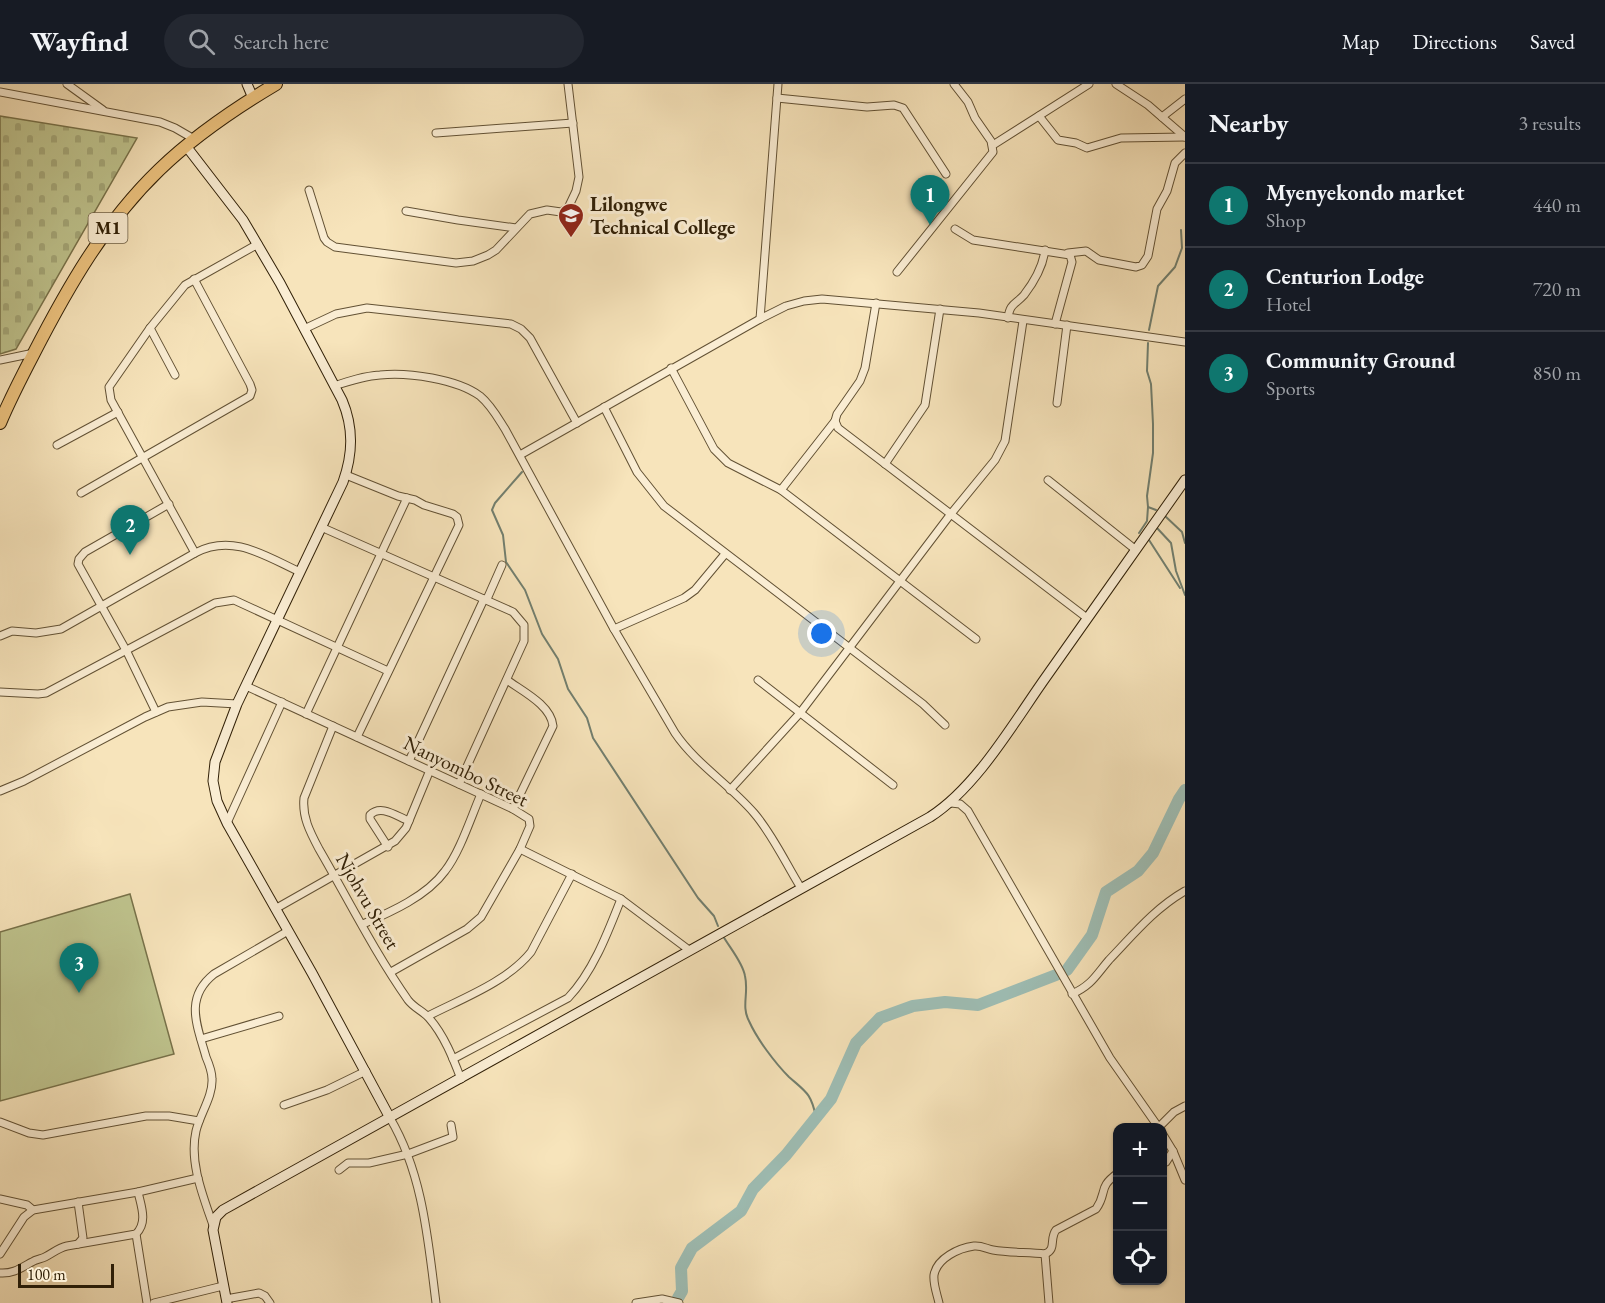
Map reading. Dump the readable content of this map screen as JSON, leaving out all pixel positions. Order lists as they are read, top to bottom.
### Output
{
  "streets": {
    "highway": ["M1"],
    "street": ["Nanyombo Street", "Njohvu Street"]
  },
  "crossings": [
    ["Nanyombo Street", "Njohvu Street"]
  ],
  "places": {
    "school or university": ["Lilongwe Technical College"]
  },
  "scale_bar": "100 m",
  "page": {
    "header": "Wayfind",
    "search": "Search here",
    "nav": ["Map", "Directions", "Saved"],
    "heading": ["Nearby", "3 results"],
    "list": [
      {
        "mark": "1",
        "name": "Myenyekondo market",
        "note": "Shop",
        "value": "440 m"
      },
      {
        "mark": "2",
        "name": "Centurion Lodge",
        "note": "Hotel",
        "value": "720 m"
      },
      {
        "mark": "3",
        "name": "Community Ground",
        "note": "Sports",
        "value": "850 m"
      }
    ],
    "pins": ["1", "2", "3"],
    "map_buttons": ["+", "−"],
    "scale": "100 m"
  }
}
